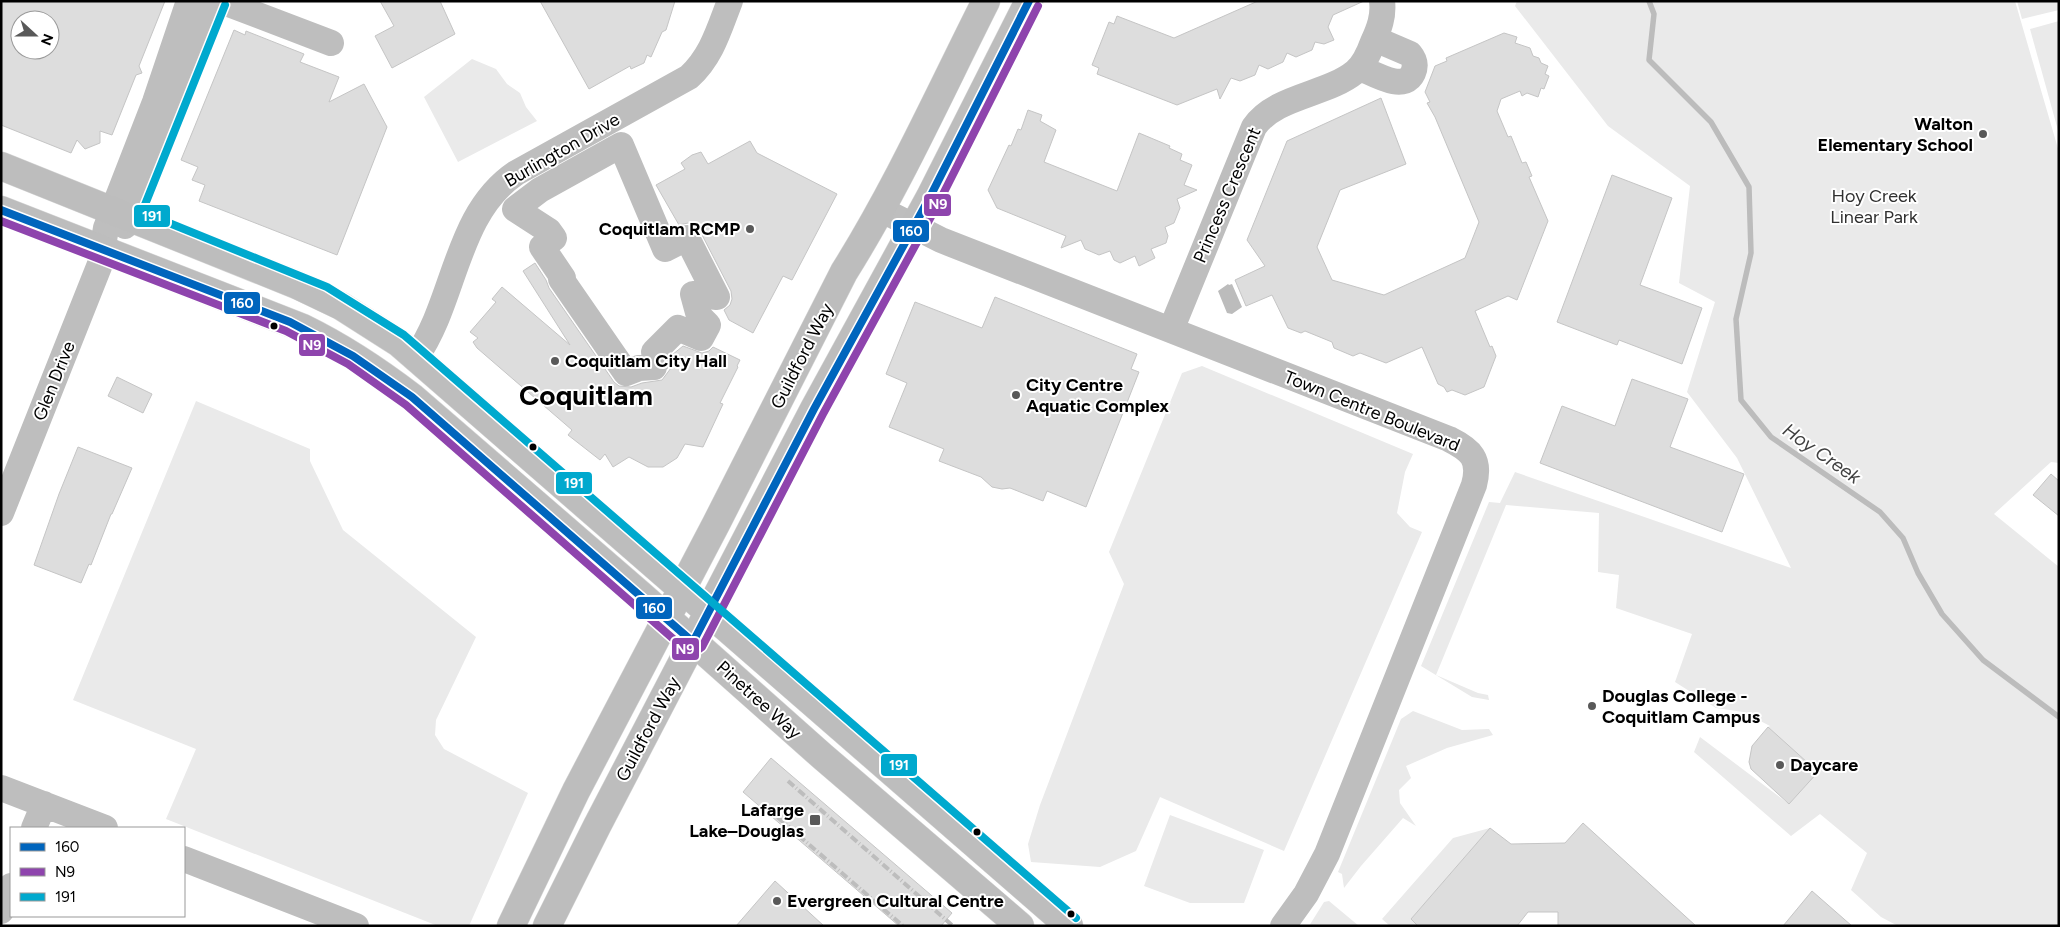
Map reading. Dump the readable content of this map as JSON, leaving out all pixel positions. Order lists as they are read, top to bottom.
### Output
{
  "streets": {
    "main road": ["Guildford Way", "Pinetree Way"],
    "street": [
      "Burlington Drive",
      "Princess Crescent",
      "Glen Drive",
      "Town Centre Boulevard"
    ]
  },
  "crossings": [
    ["Burlington Drive", "Pinetree Way"],
    ["Princess Crescent", "Town Centre Boulevard"],
    ["Guildford Way", "Town Centre Boulevard"],
    ["Guildford Way", "Pinetree Way"],
    ["Glen Drive", "Pinetree Way"]
  ],
  "districts": ["Coquitlam"],
  "water": ["Hoy Creek"],
  "parks": ["Hoy Creek Linear Park"],
  "places": {
    "other": [
      "Walton Elementary School",
      "Coquitlam RCMP",
      "Coquitlam City Hall",
      "City Centre Aquatic Complex",
      "Douglas College - Coquitlam Campus",
      "Daycare",
      "Evergreen Cultural Centre"
    ],
    "transit": ["Lafarge Lake–Douglas"]
  },
  "lines": ["transit line 160", "transit line 191", "transit line N9"],
  "legend": ["160", "N9", "191"],
  "north": "right"
}
